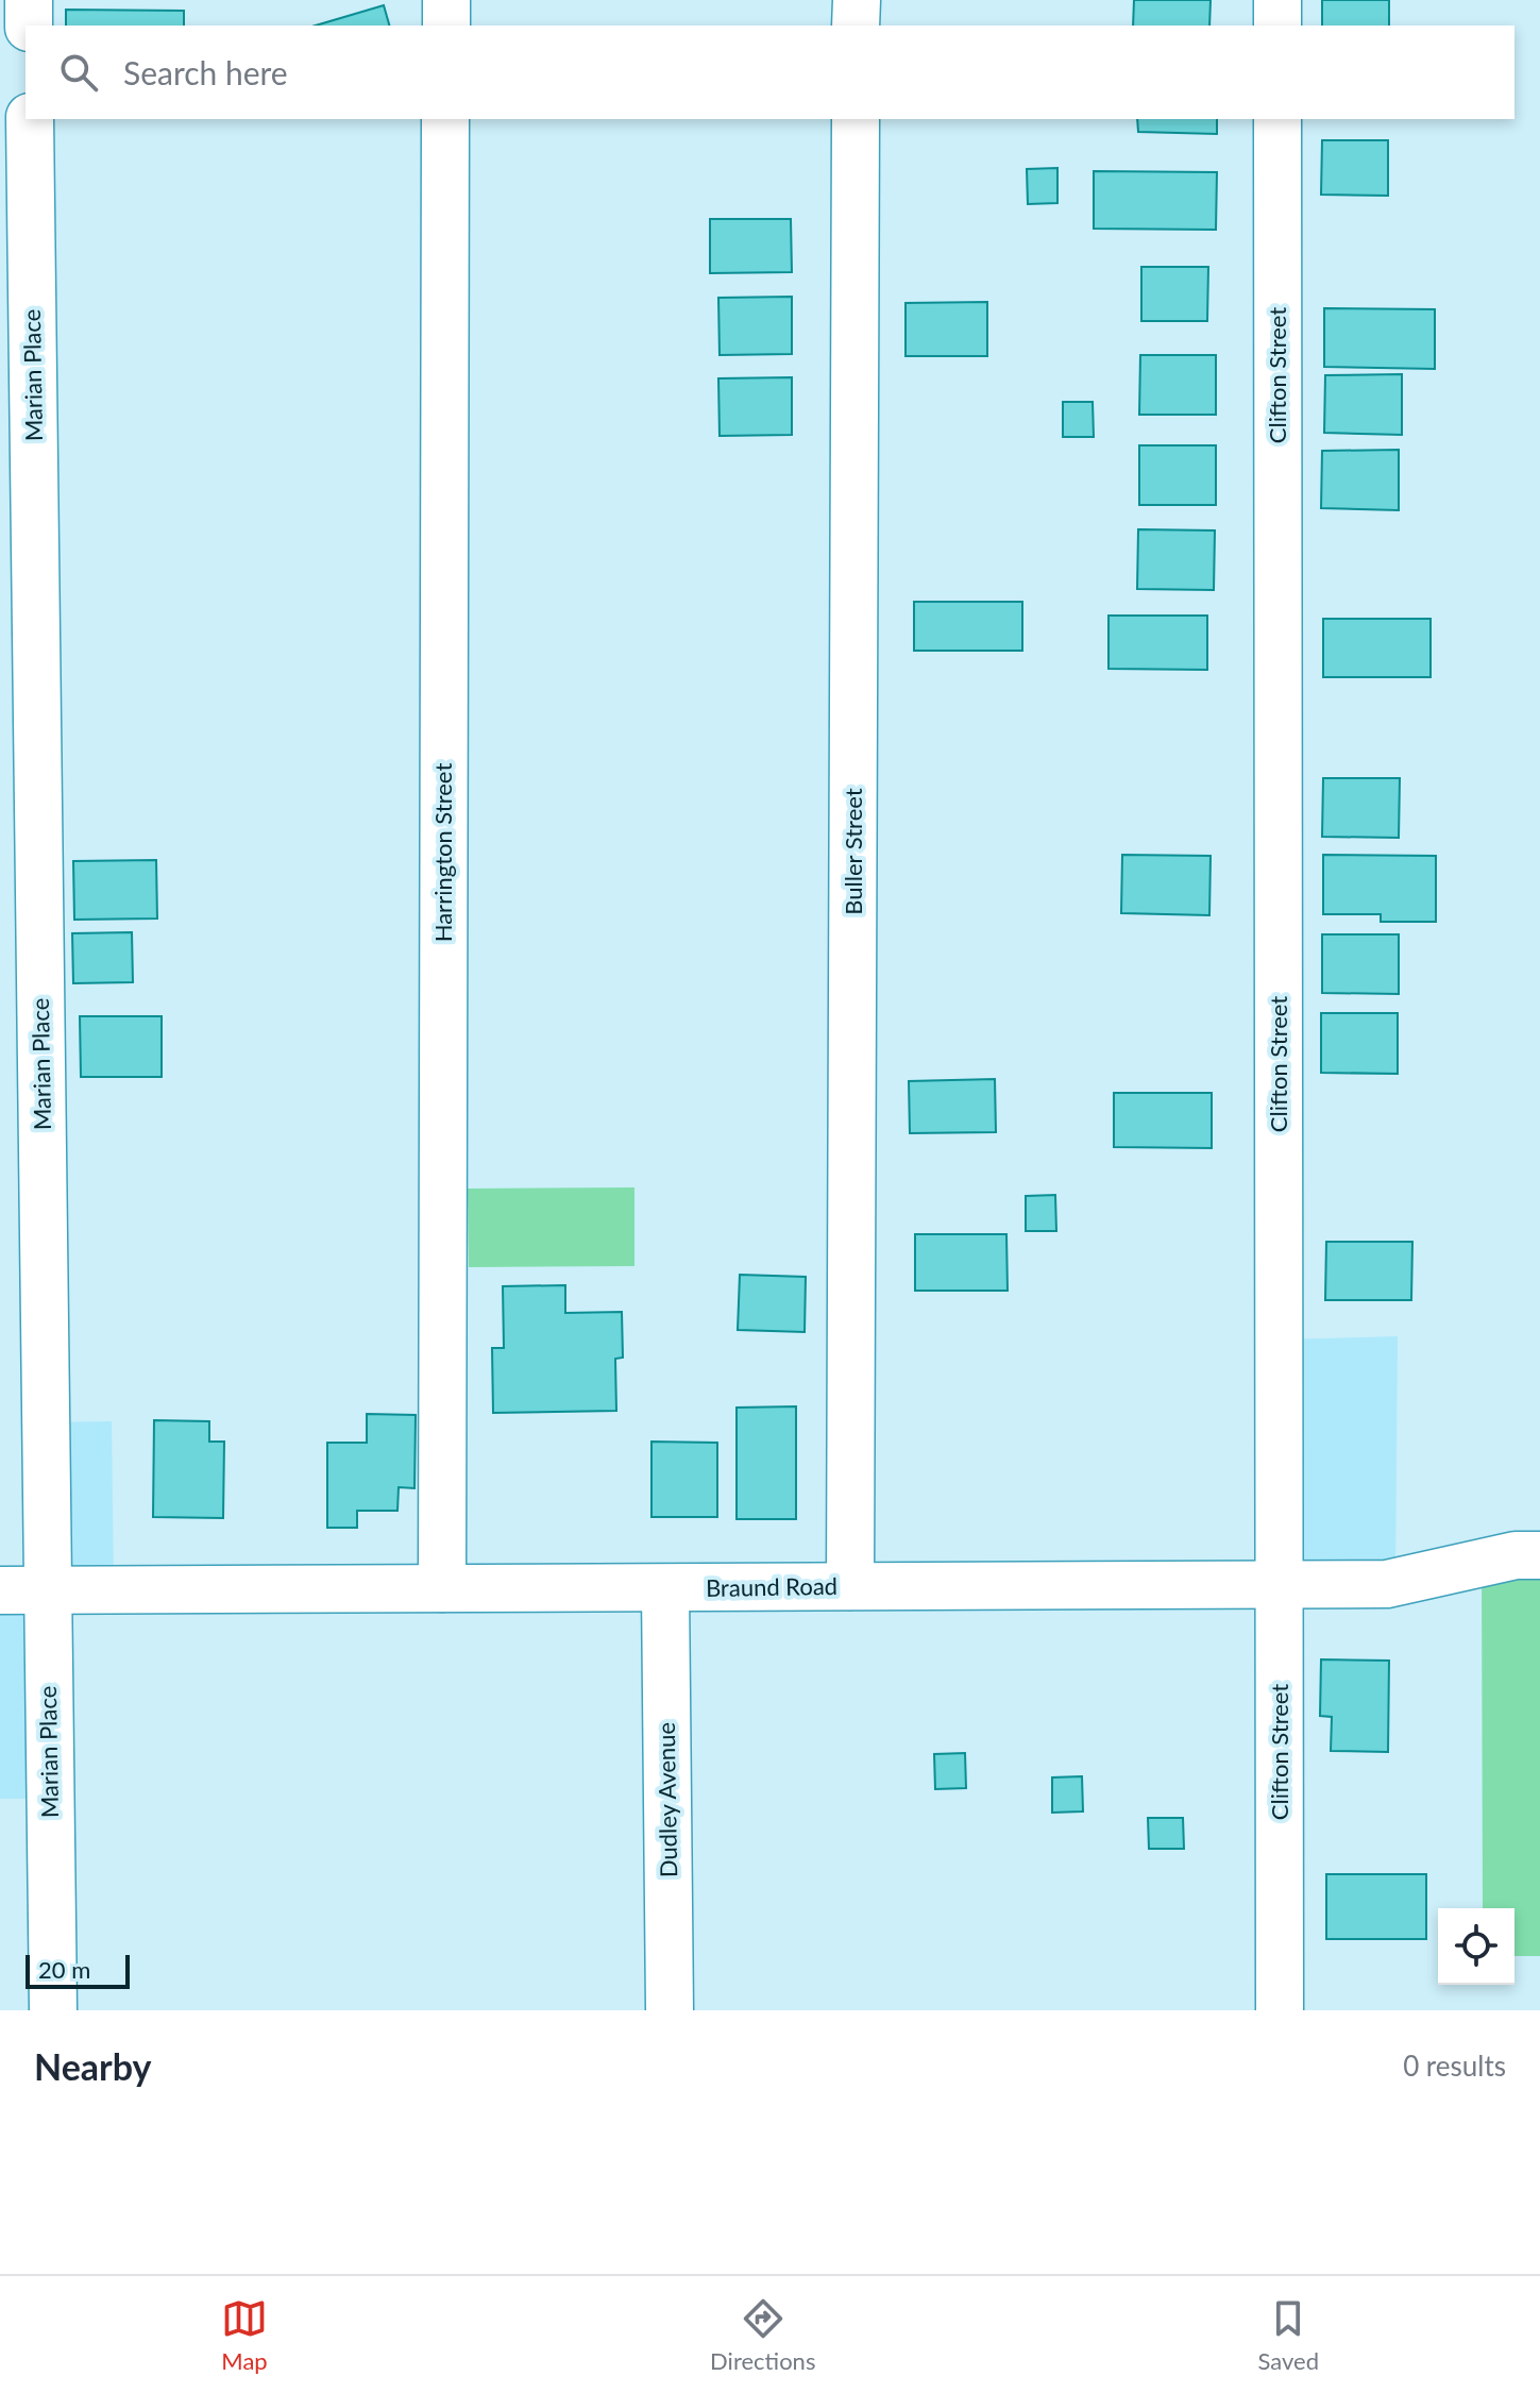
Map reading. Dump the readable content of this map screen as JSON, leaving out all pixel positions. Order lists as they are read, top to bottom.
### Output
{
  "streets": {
    "street": [
      "Marian Place",
      "Clifton Street",
      "Buller Street",
      "Harrington Street",
      "Braund Road",
      "Dudley Avenue"
    ]
  },
  "crossings": [
    ["Marian Place", "Braund Road"],
    ["Clifton Street", "Braund Road"],
    ["Buller Street", "Braund Road"],
    ["Harrington Street", "Braund Road"],
    ["Braund Road", "Dudley Avenue"]
  ],
  "scale_bar": "20 m",
  "page": {
    "search": "Search here",
    "scale": "20 m",
    "heading": ["Nearby", "0 results"],
    "nav": ["Map", "Directions", "Saved"]
  }
}
